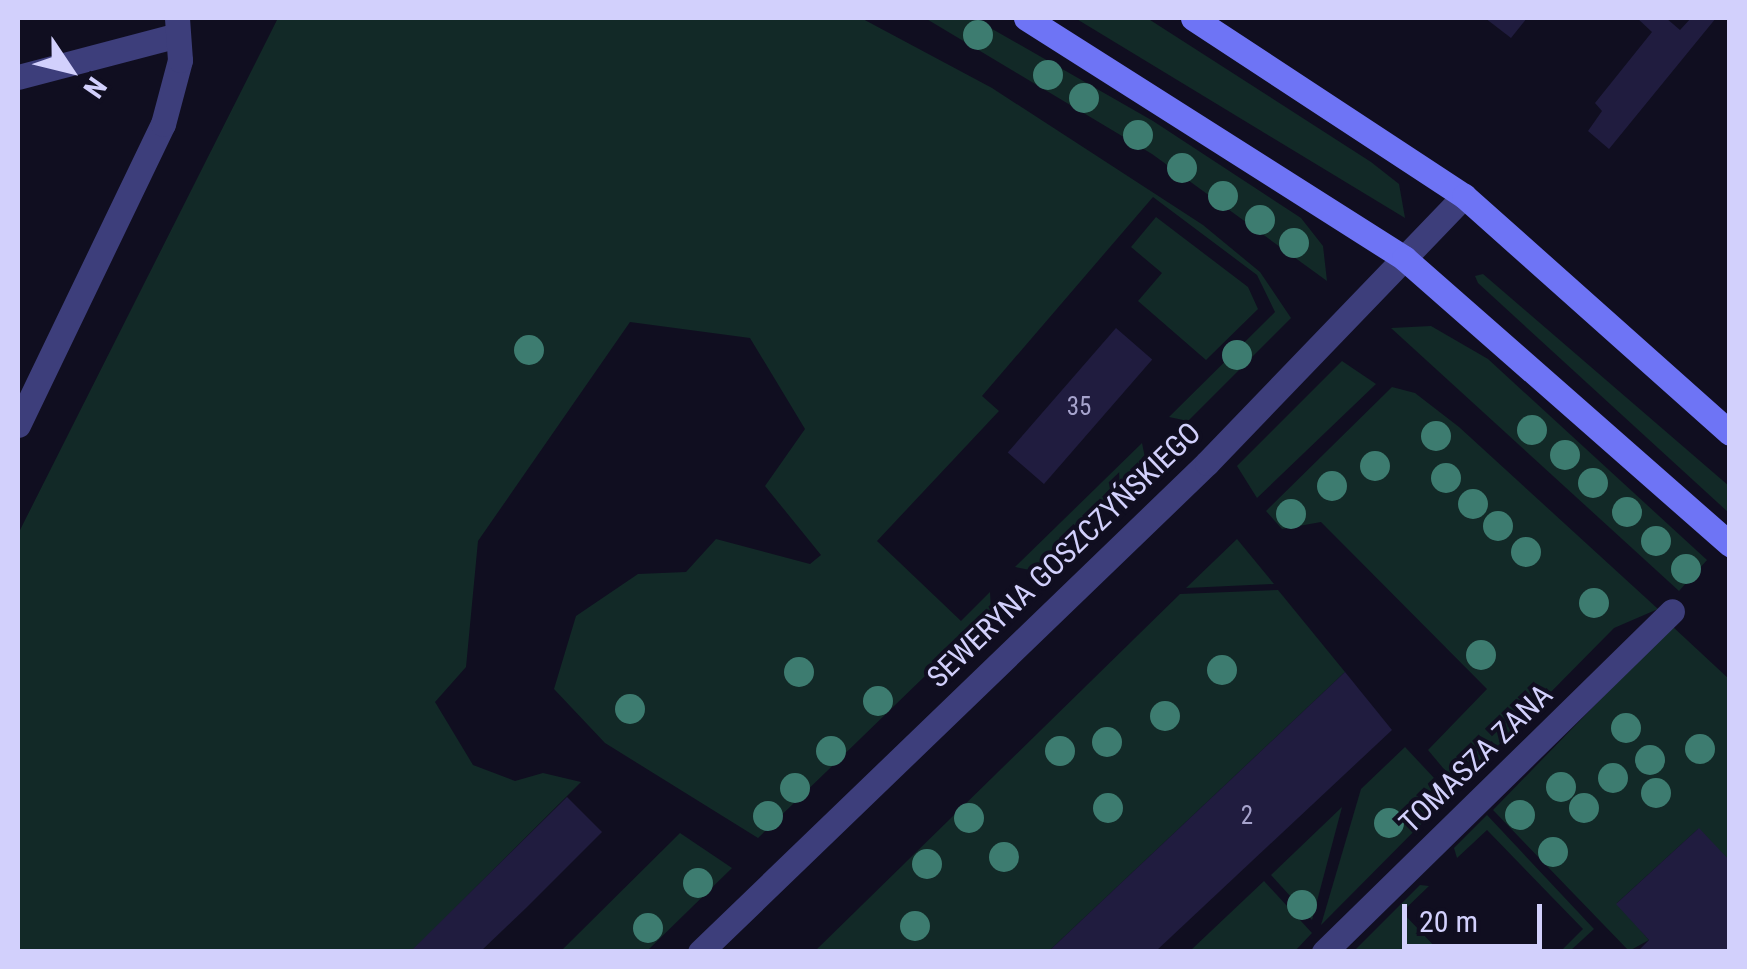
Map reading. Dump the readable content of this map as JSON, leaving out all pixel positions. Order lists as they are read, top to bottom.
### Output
{
  "streets": {
    "street": ["SEWERYNA GOSZCZYŃSKIEGO", "TOMASZA ZANA"]
  },
  "house_numbers": ["35", "2"],
  "scale_bar": "20 m",
  "north": "bottom right"
}
